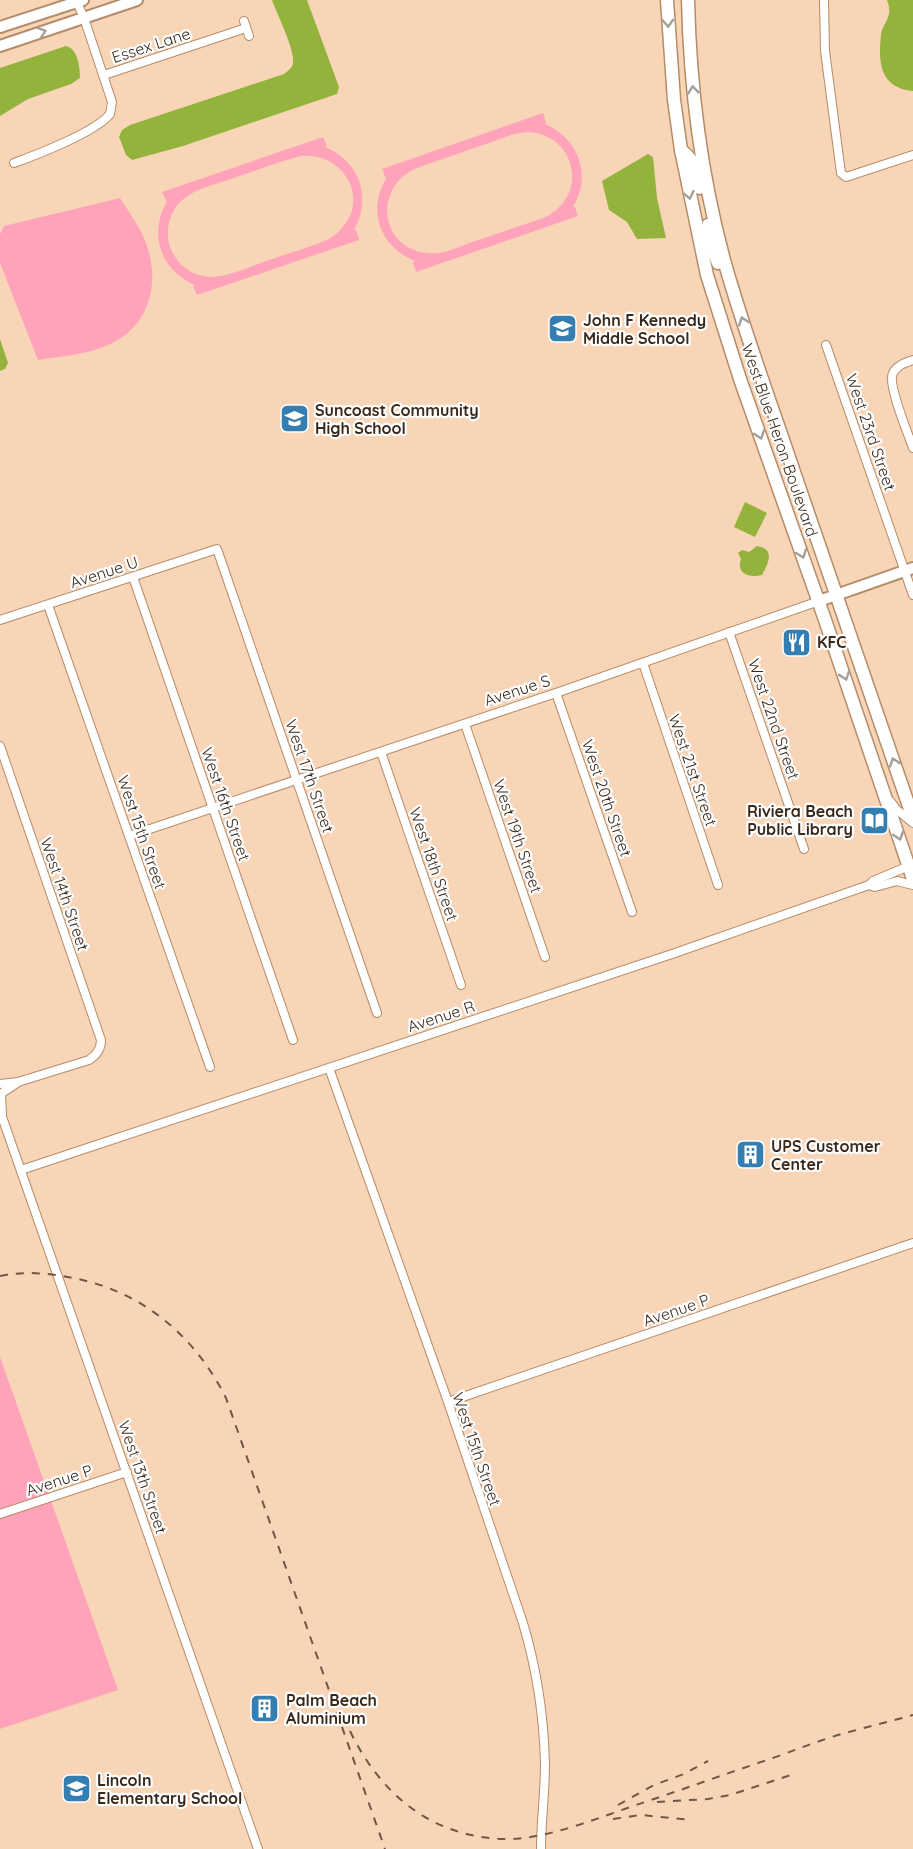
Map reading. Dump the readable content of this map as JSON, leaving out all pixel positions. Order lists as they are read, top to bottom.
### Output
{
  "streets": {
    "main road": ["West Blue Heron Boulevard"],
    "street": [
      "Essex Lane",
      "West 23rd Street",
      "Avenue U",
      "Avenue S",
      "West 22nd Street",
      "West 21st Street",
      "West 17th Street",
      "West 20th Street",
      "West 16th Street",
      "West 15th Street",
      "West 19th Street",
      "West 18th Street",
      "West 14th Street",
      "Avenue R",
      "Avenue P",
      "West 13th Street"
    ]
  },
  "crossings": [
    ["West 23rd Street", "Avenue S"],
    ["West Blue Heron Boulevard", "Avenue S"],
    ["West Blue Heron Boulevard", "Avenue R"],
    ["Avenue U", "West 17th Street"],
    ["Avenue U", "West 16th Street"],
    ["Avenue U", "West 15th Street"],
    ["Avenue S", "West 22nd Street"],
    ["Avenue S", "West 21st Street"],
    ["Avenue S", "West 17th Street"],
    ["Avenue S", "West 20th Street"],
    ["Avenue S", "West 16th Street"],
    ["Avenue S", "West 15th Street"],
    ["Avenue S", "West 19th Street"],
    ["Avenue S", "West 18th Street"],
    ["West 15th Street", "Avenue R"],
    ["West 15th Street", "Avenue P"],
    ["West 14th Street", "West 13th Street"],
    ["Avenue R", "West 13th Street"],
    ["Avenue P", "West 13th Street"]
  ],
  "places": {
    "school or university": ["John F Kennedy Middle School", "Suncoast Community High School", "Lincoln Elementary School"],
    "restaurant": ["KFC"],
    "library": ["Riviera Beach Public Library"],
    "building": ["UPS Customer Center", "Palm Beach Aluminium"]
  }
}
